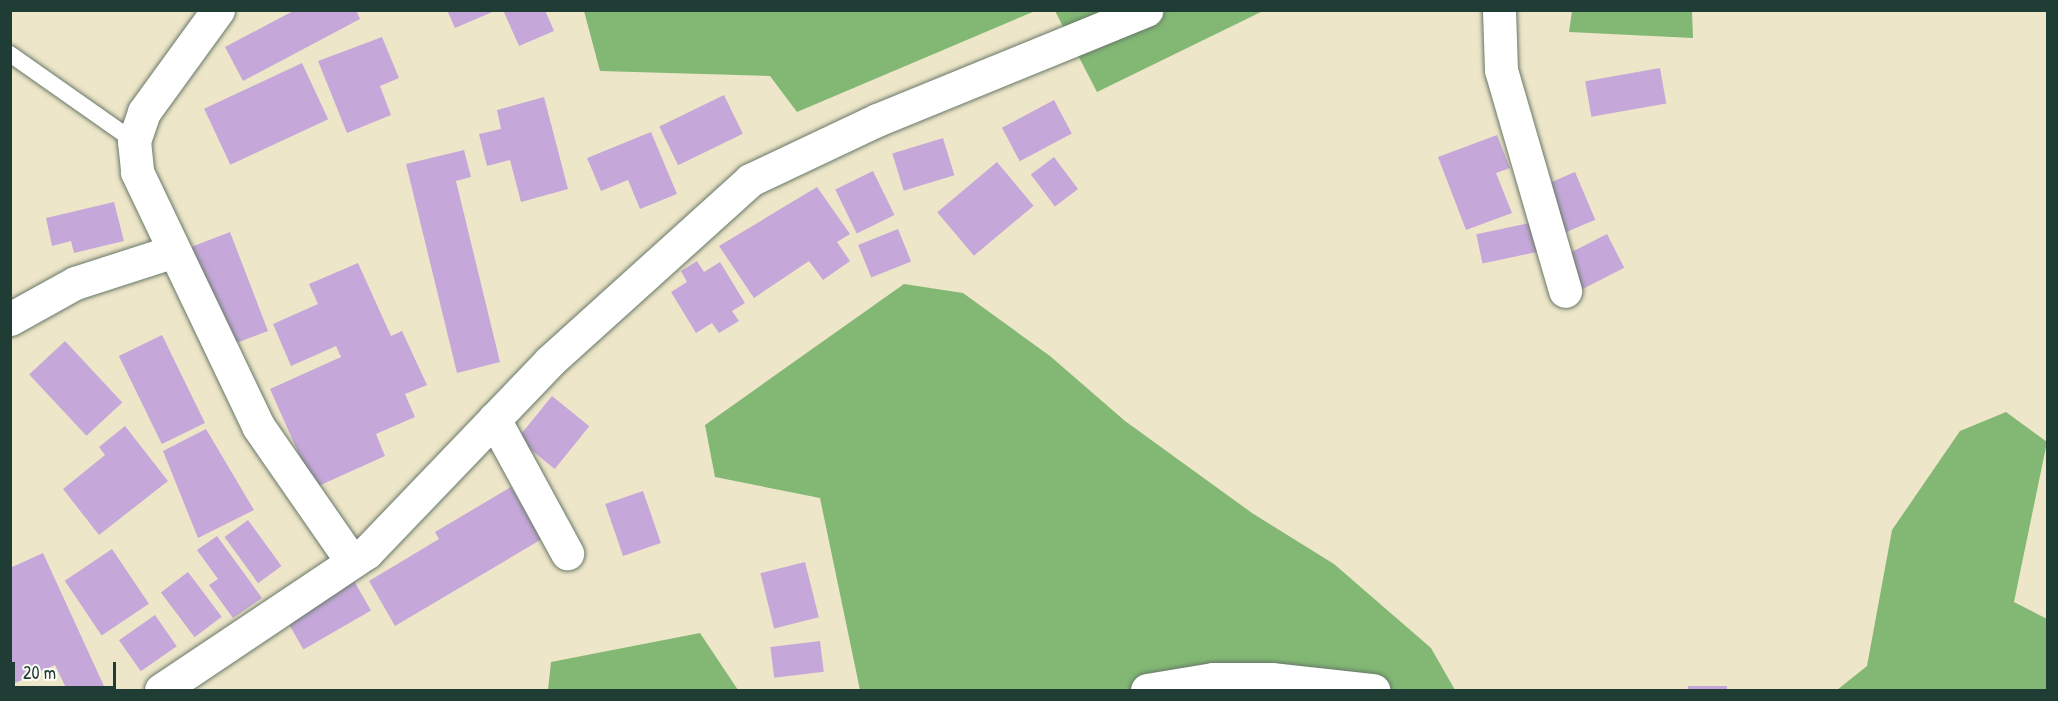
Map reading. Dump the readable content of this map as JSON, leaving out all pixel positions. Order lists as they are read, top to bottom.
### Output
{
  "scale_bar": "20 m"
}
